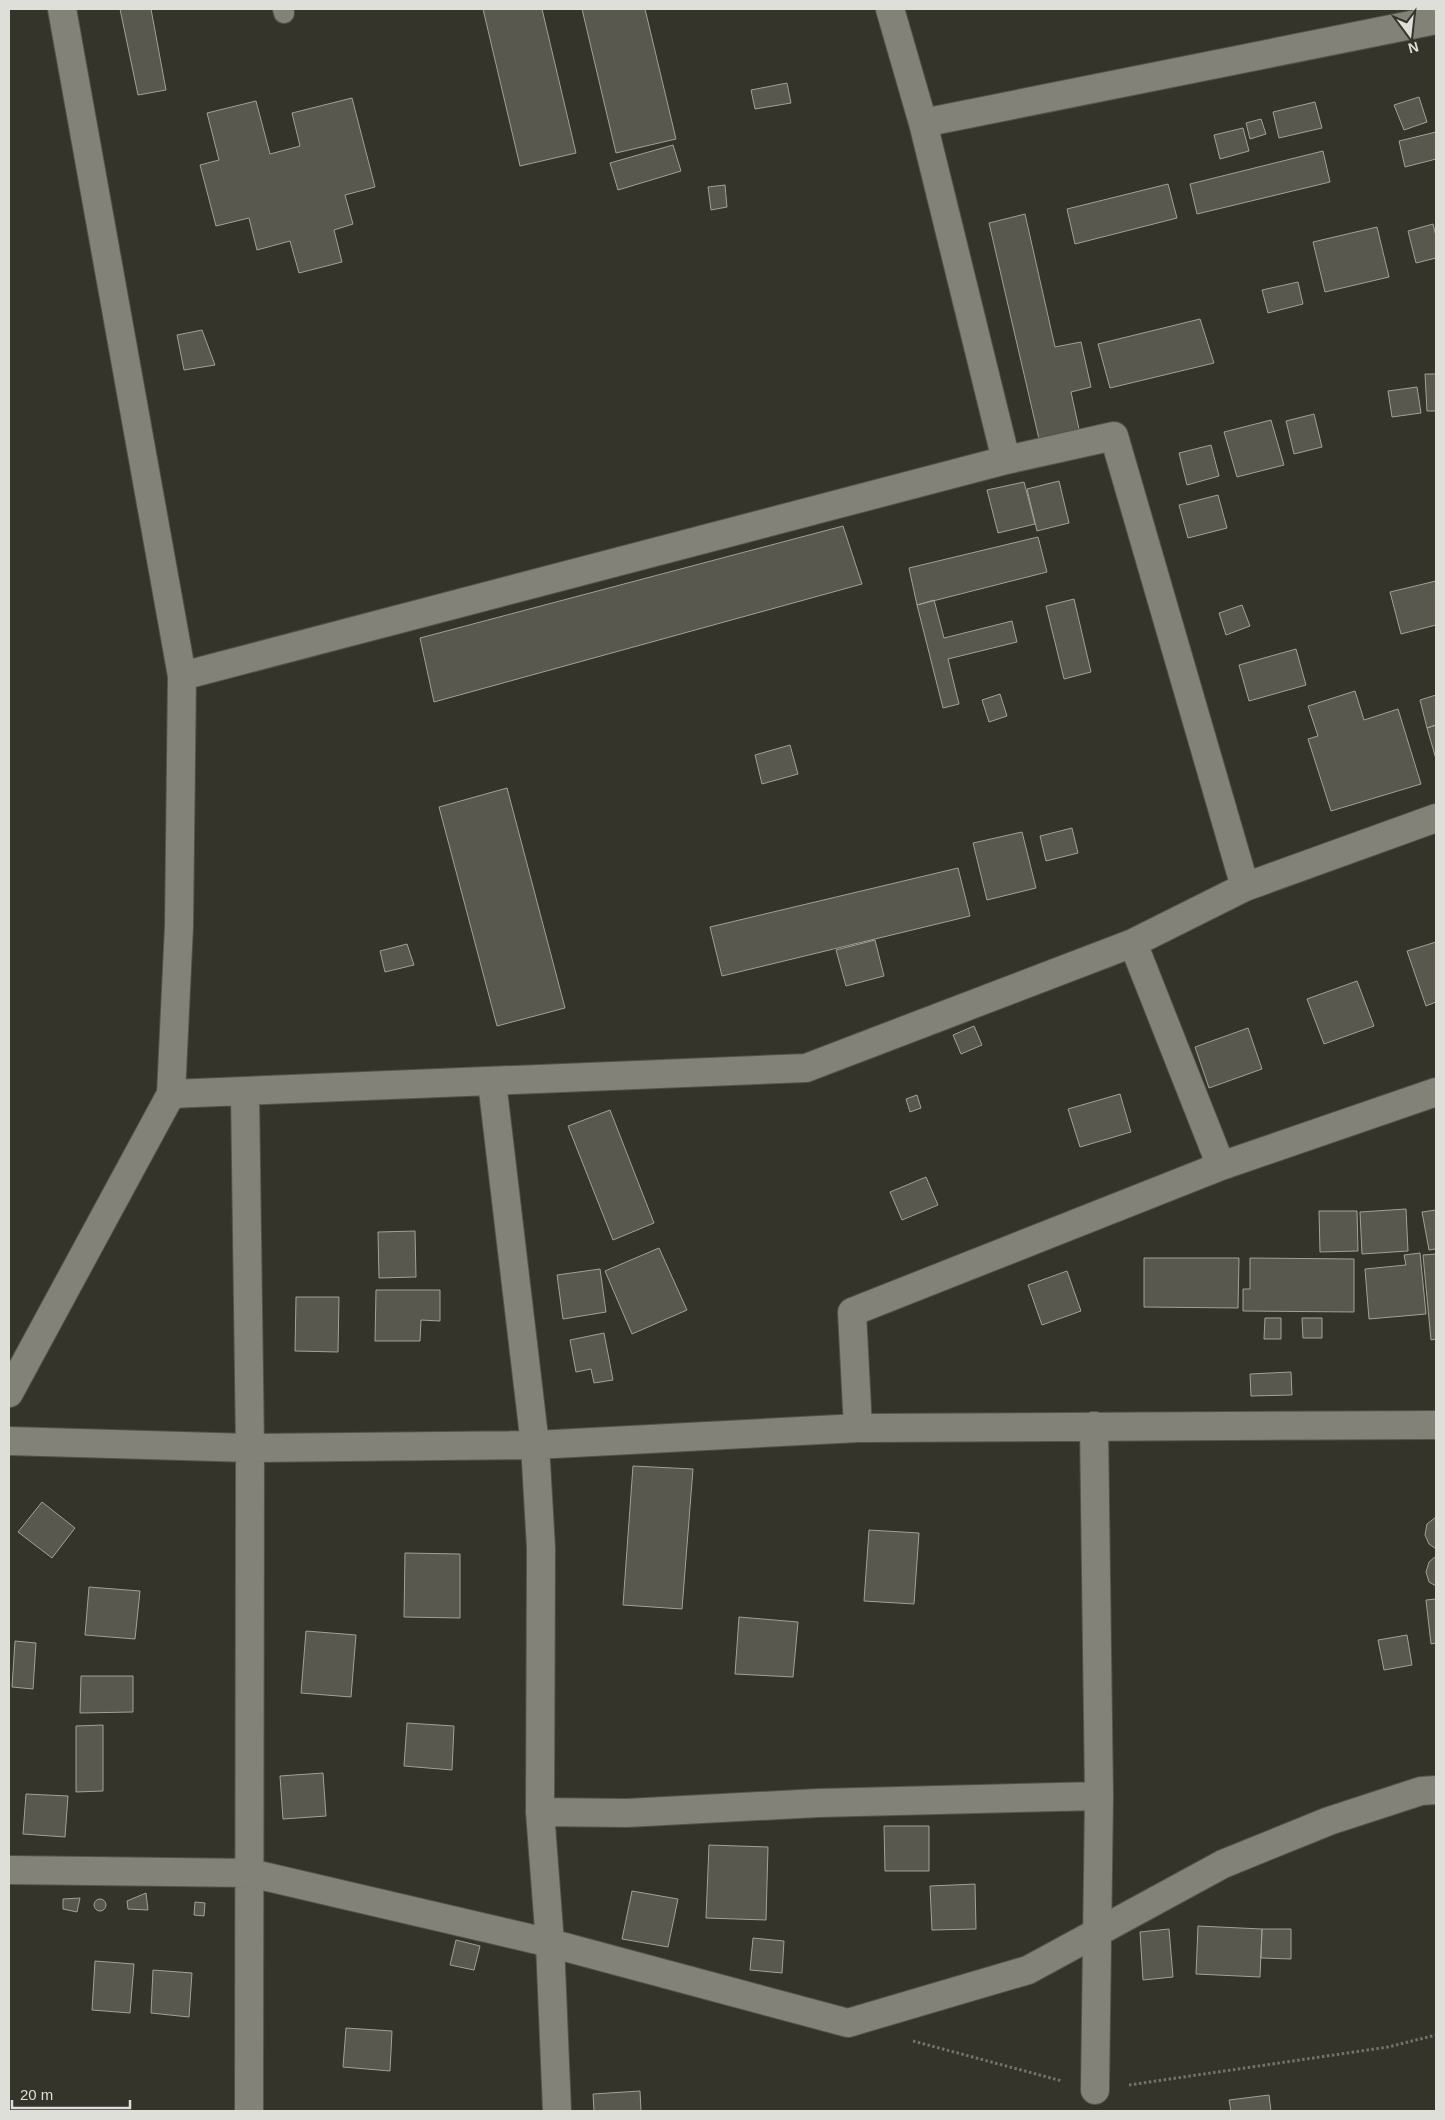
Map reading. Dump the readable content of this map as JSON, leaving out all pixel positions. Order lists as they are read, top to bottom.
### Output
{
  "scale_bar": "20 m",
  "north": "bottom"
}
